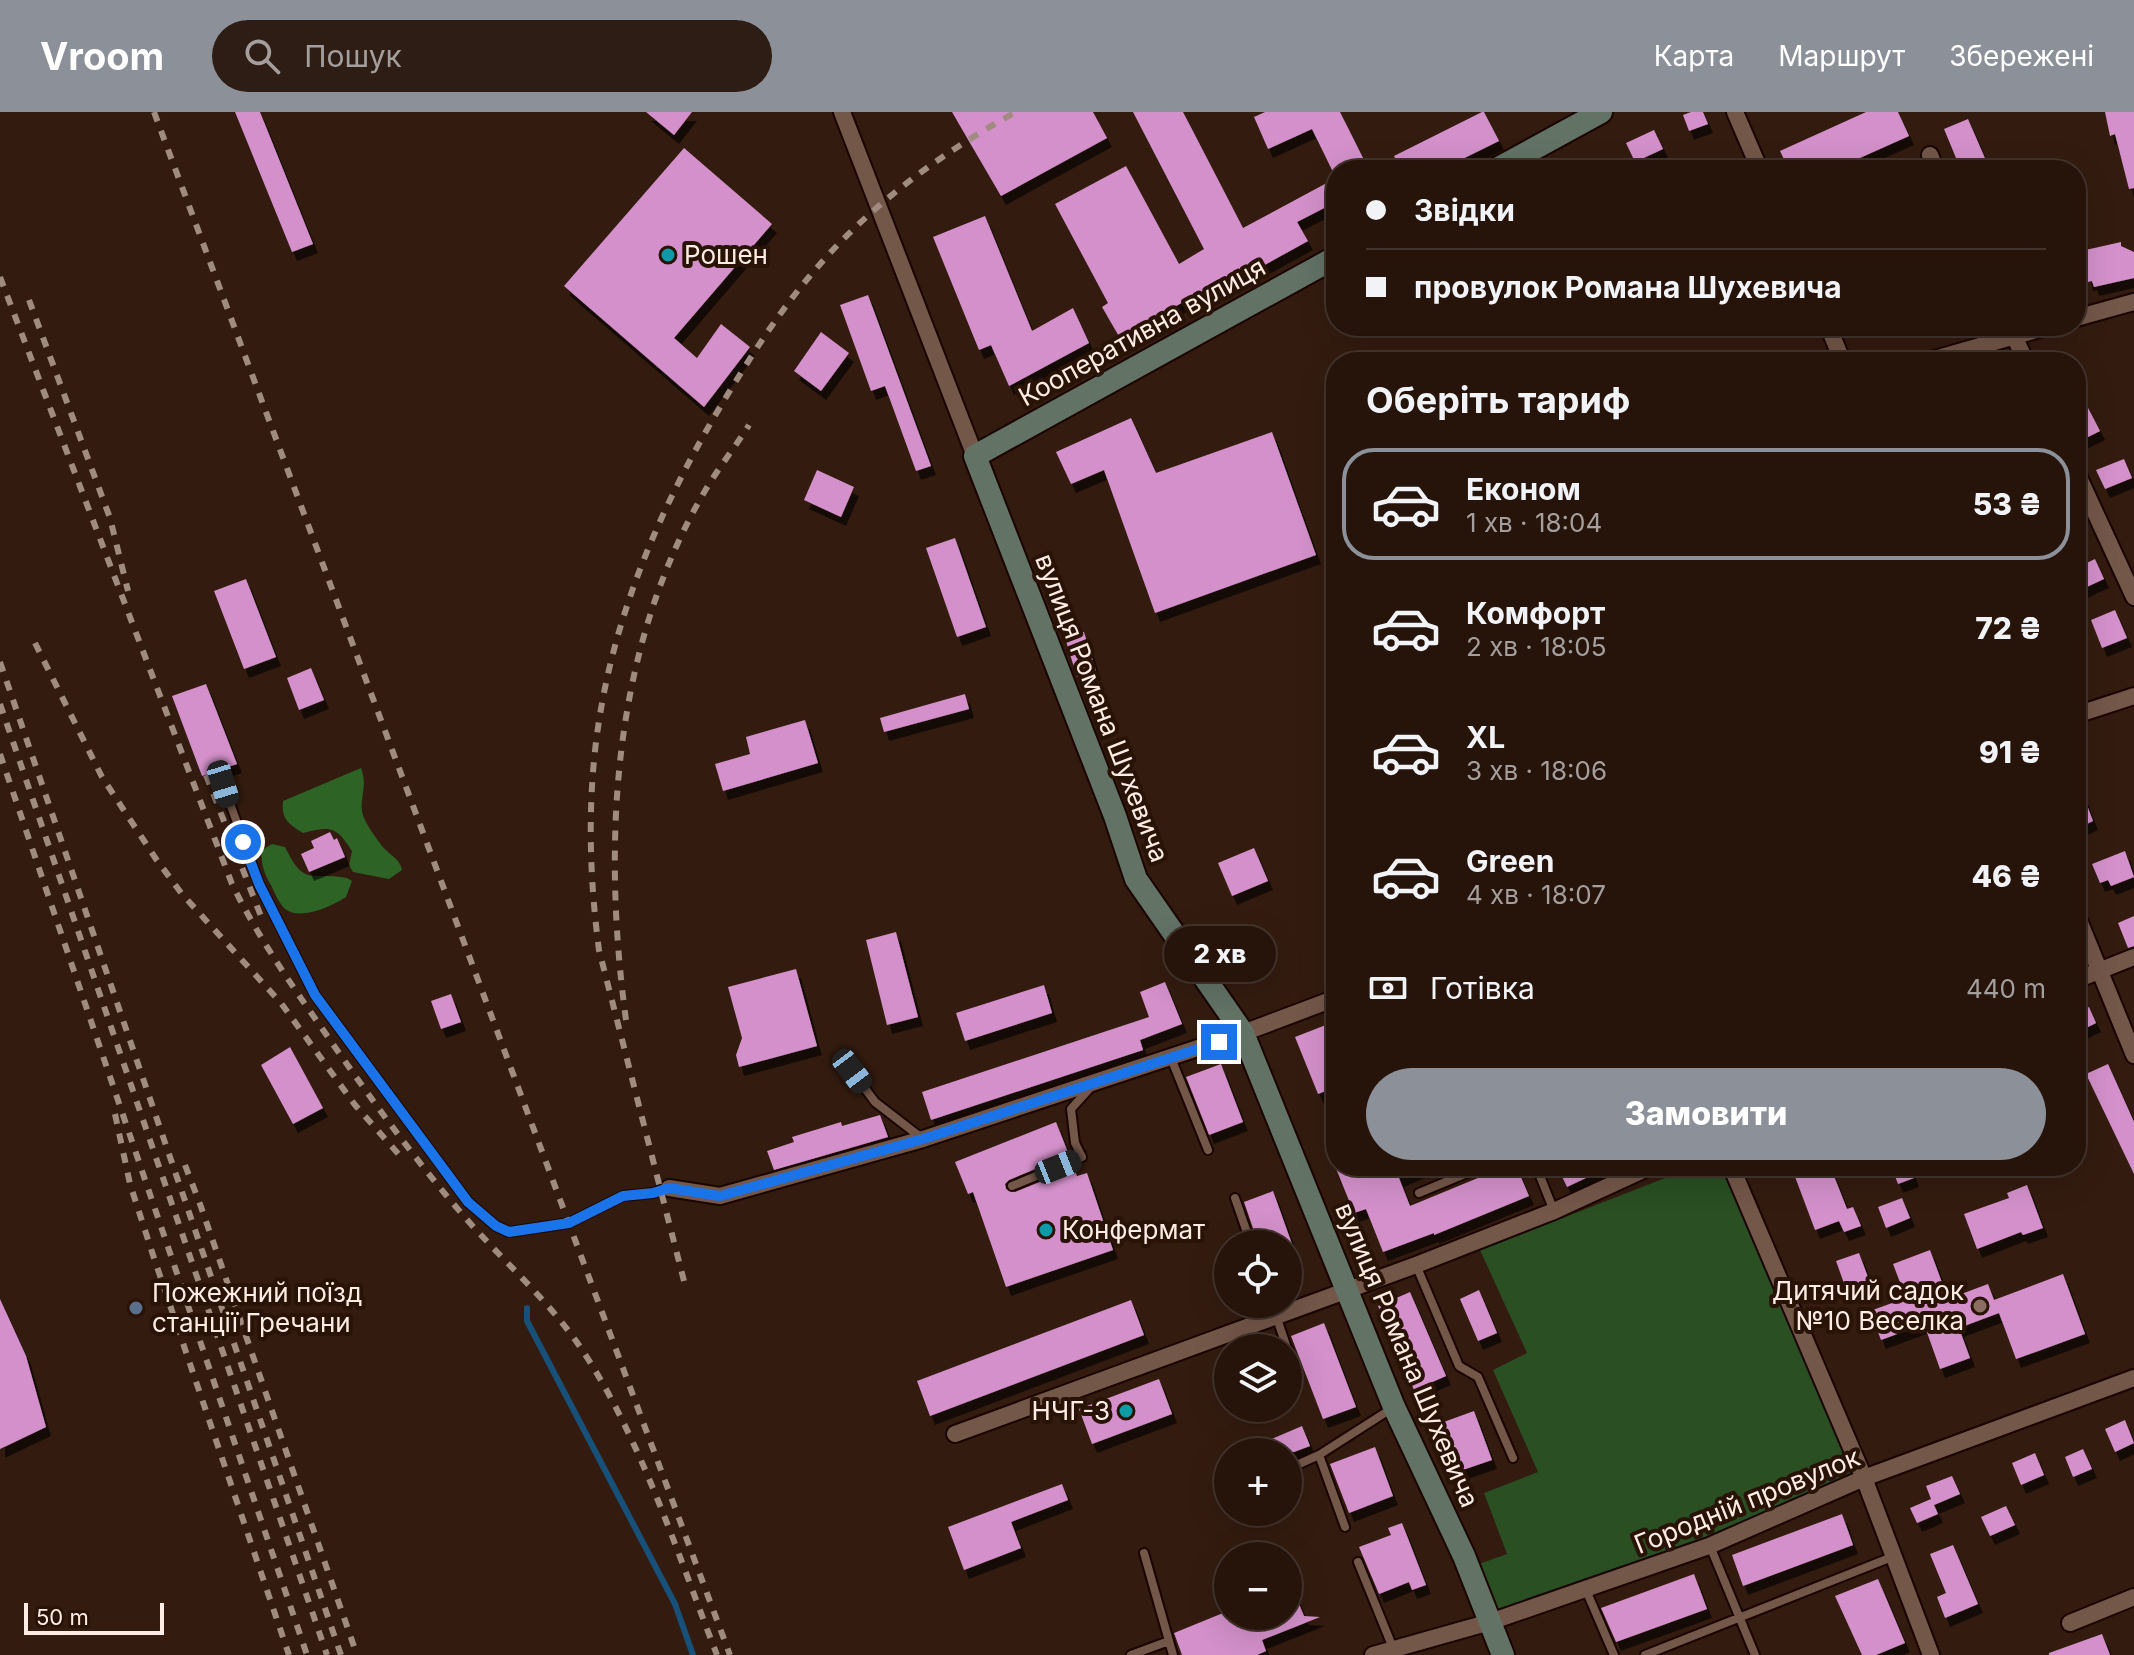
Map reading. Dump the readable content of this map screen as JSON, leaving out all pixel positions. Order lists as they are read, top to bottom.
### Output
{
  "streets": {
    "street": ["Кооперативна вулиця", "вулиця Романа Шухевича", "Городній провулок"]
  },
  "crossings": [
    ["Кооперативна вулиця", "вулиця Романа Шухевича"],
    ["вулиця Романа Шухевича", "Городній провулок"]
  ],
  "places": [
    "Рошен",
    "Конфермат",
    "Дитячий садок №10 Веселка",
    "Пожежний поїзд станції Гречани",
    "НЧГ-3"
  ],
  "scale_bar": "50 m",
  "page": {
    "header": "Vroom",
    "search": "Пошук",
    "nav": ["Карта", "Маршрут", "Збережені"],
    "banner": ["Звідки", "провулок Романа Шухевича"],
    "heading": "Оберіть тариф",
    "list": [
      {
        "name": "Економ",
        "note": "1 хв · 18:04",
        "value": "53 ₴"
      },
      {
        "name": "Комфорт",
        "note": "2 хв · 18:05",
        "value": "72 ₴"
      },
      {
        "name": "XL",
        "note": "3 хв · 18:06",
        "value": "91 ₴"
      },
      {
        "name": "Green",
        "note": "4 хв · 18:07",
        "value": "46 ₴"
      }
    ],
    "bubble": "2 хв",
    "pay": ["Готівка", "440 m"],
    "buttons": "Замовити",
    "map_buttons": ["+", "−"],
    "scale": "50 m"
  }
}
